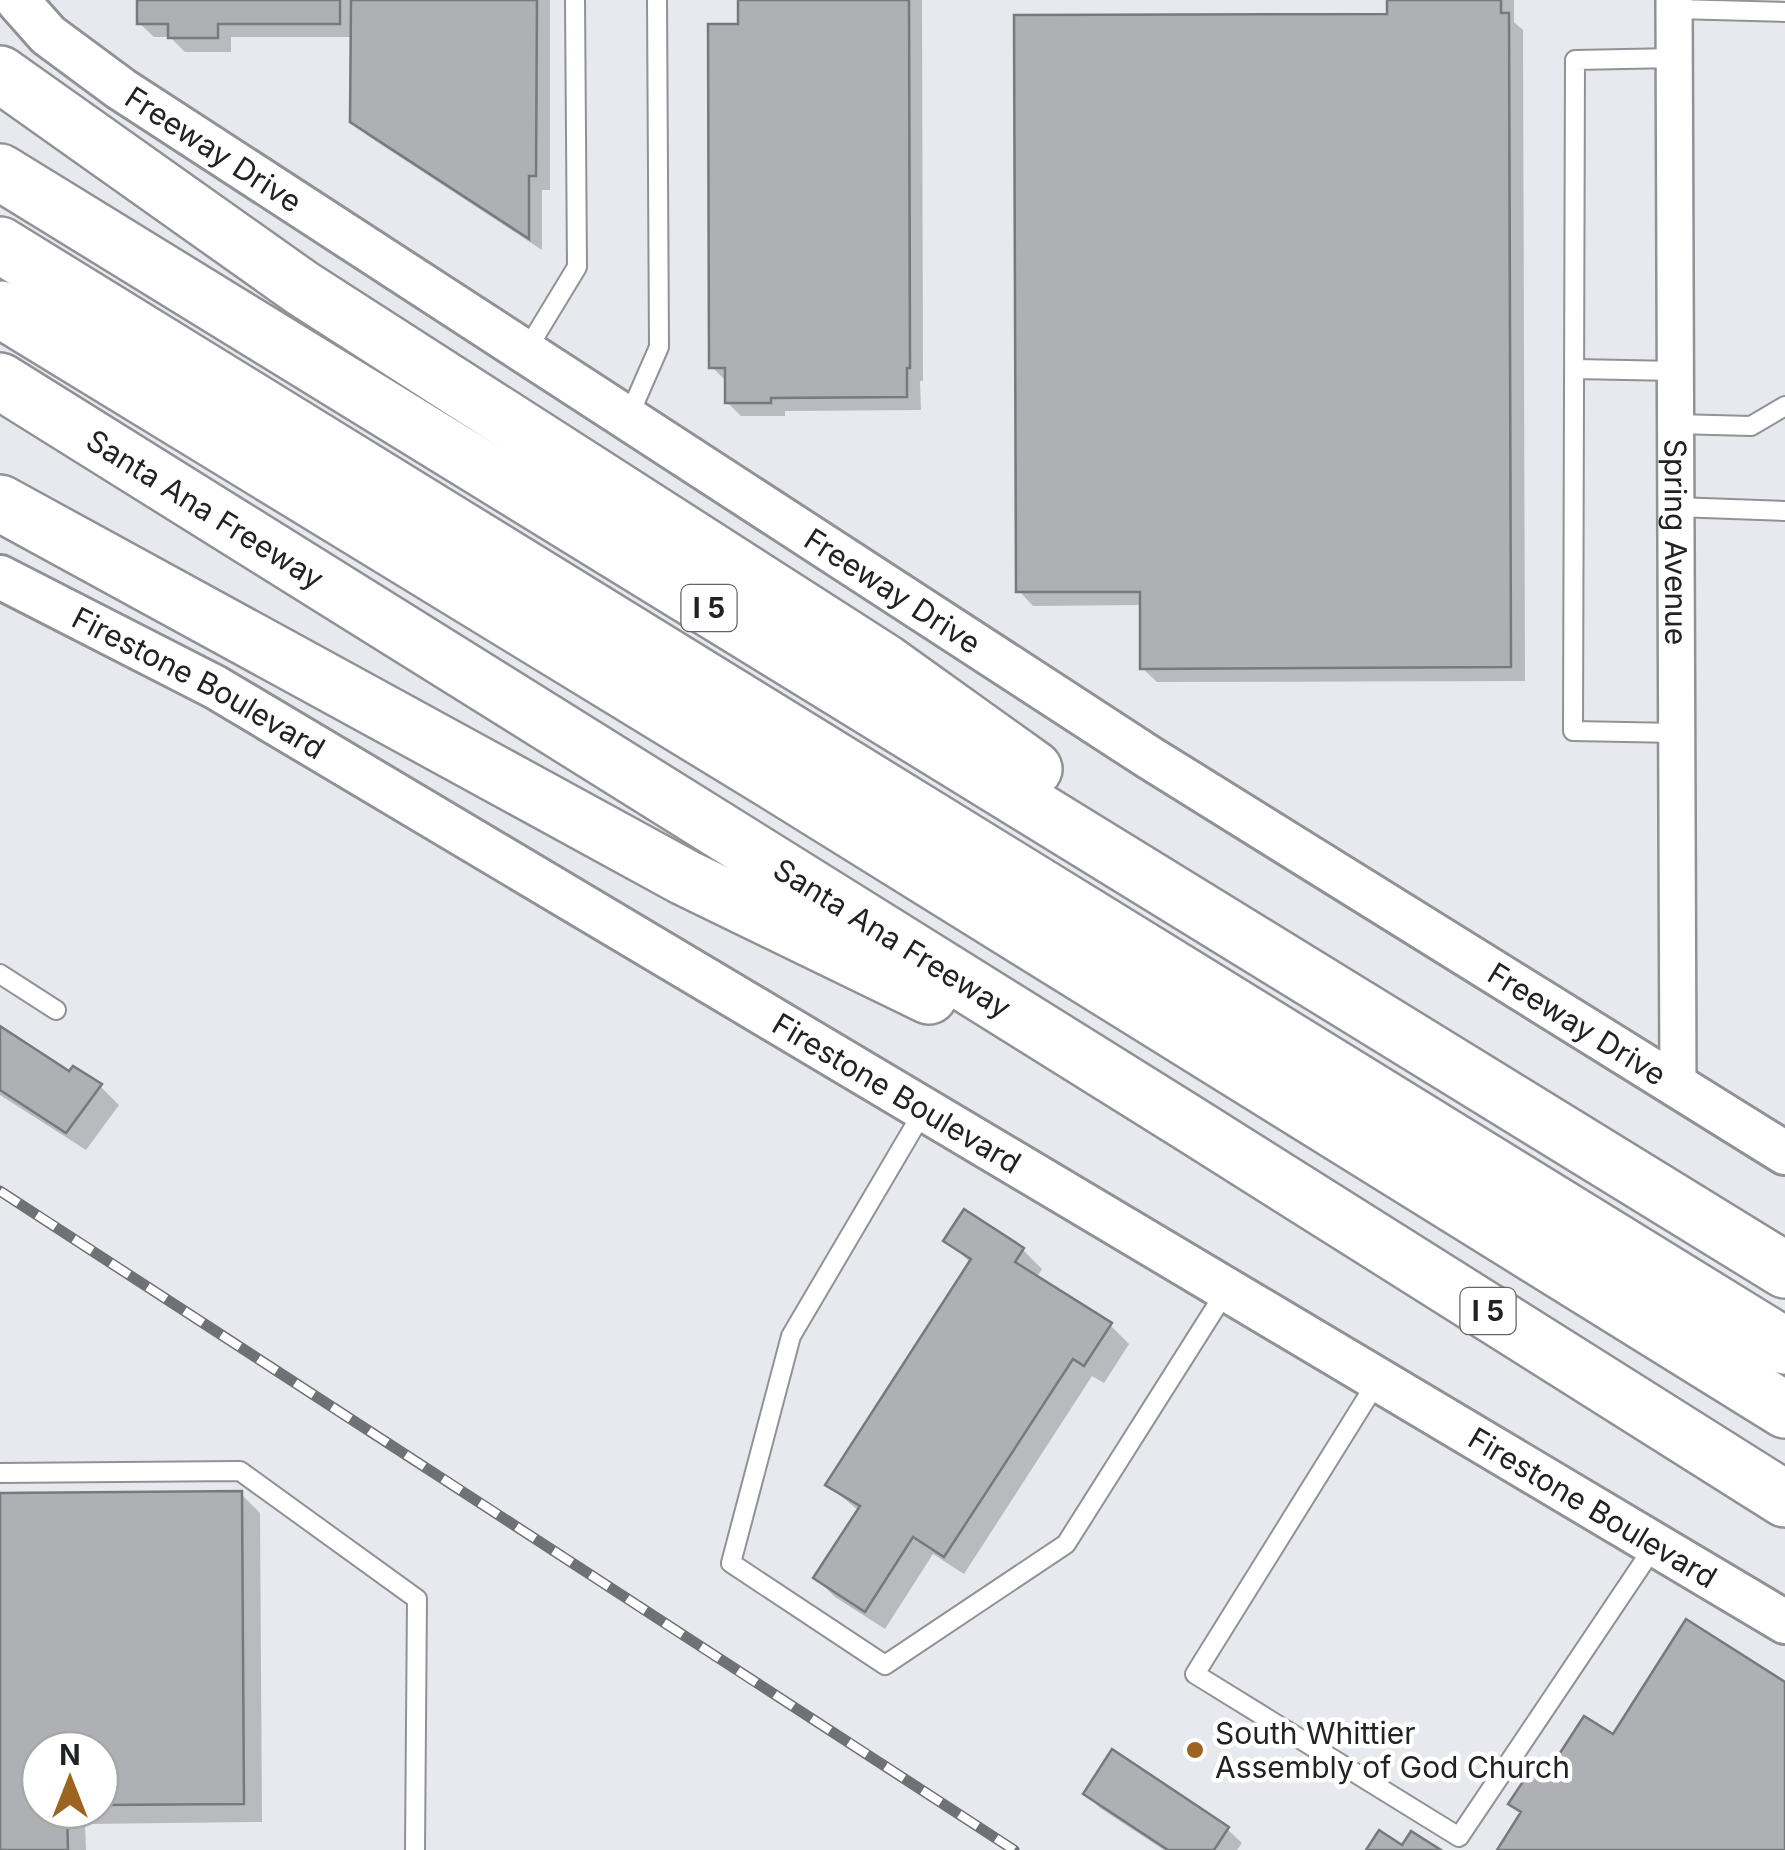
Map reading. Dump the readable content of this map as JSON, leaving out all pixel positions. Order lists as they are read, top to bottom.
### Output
{
  "streets": {
    "highway": ["Santa Ana Freeway", "I 5"],
    "street": ["Freeway Drive", "Spring Avenue", "Firestone Boulevard"]
  },
  "crossings": [
    ["Freeway Drive", "Spring Avenue"]
  ],
  "places": ["South Whittier Assembly of God Church"],
  "north": "top"
}
